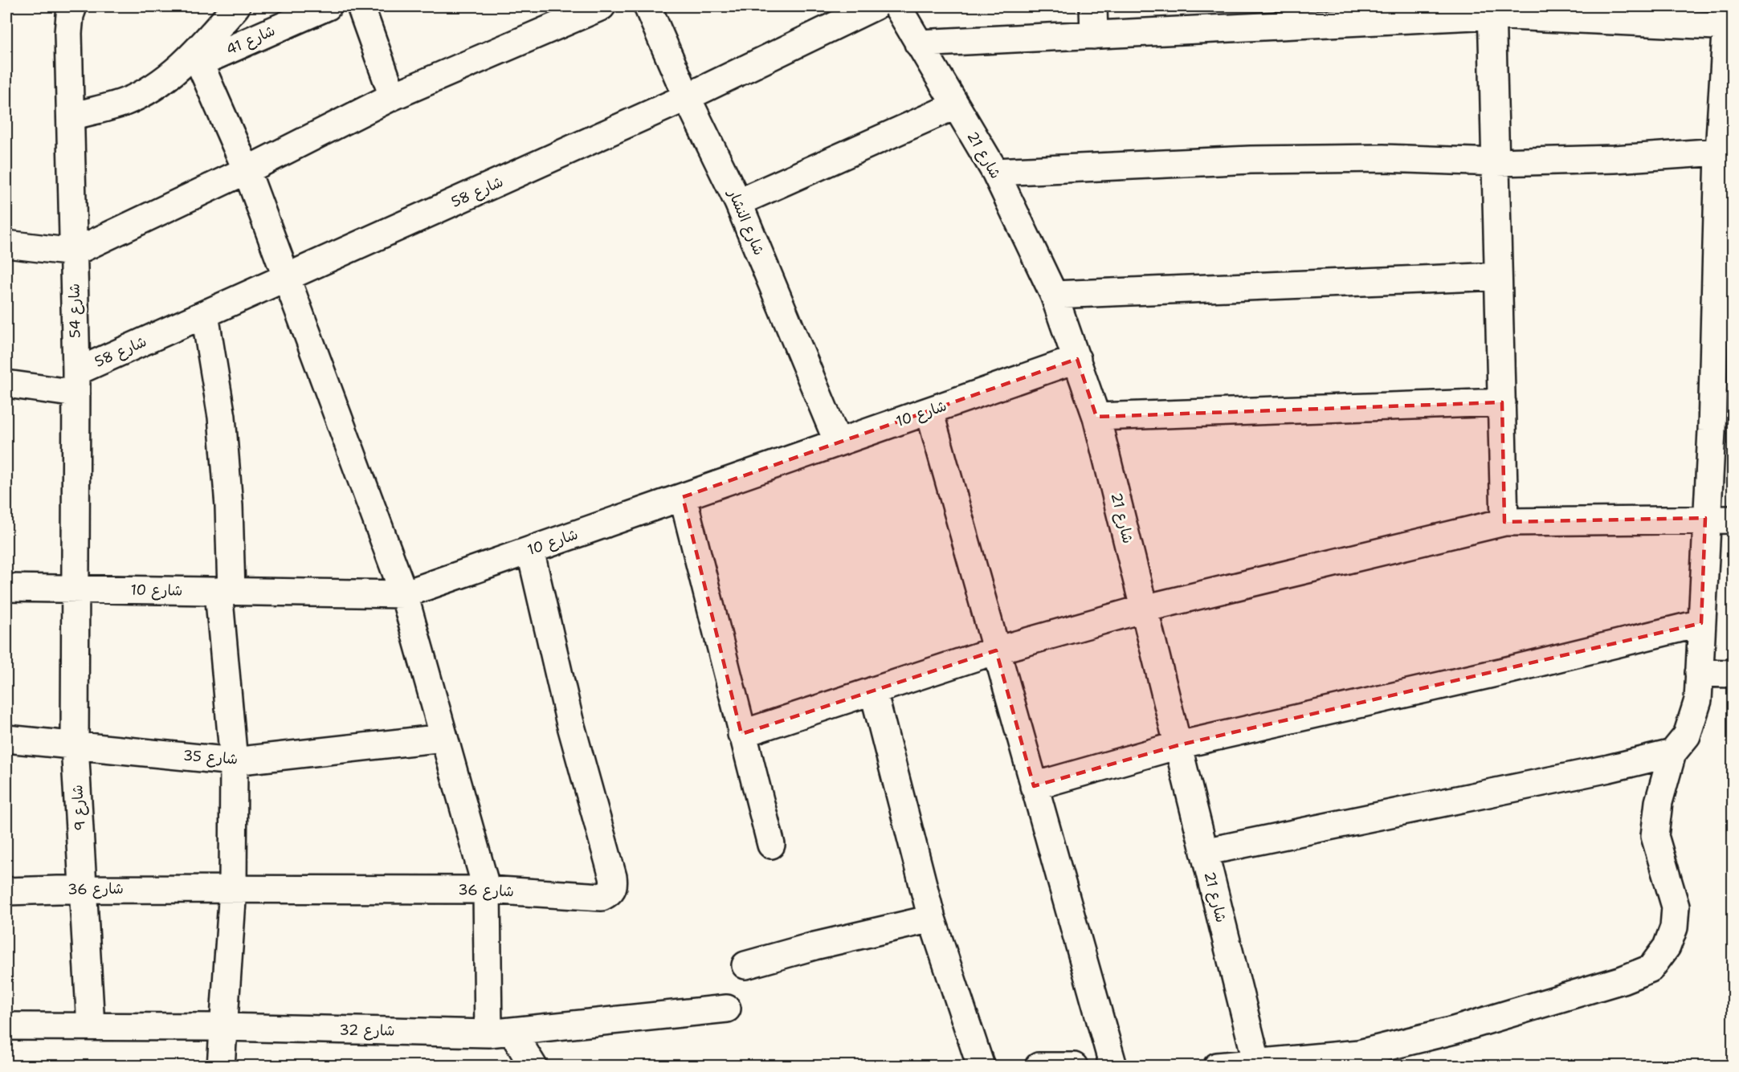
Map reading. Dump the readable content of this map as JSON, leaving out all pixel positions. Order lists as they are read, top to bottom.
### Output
{
  "streets": {
    "street": [
      "شارع 41",
      "شارع 21",
      "شارع 58",
      "شارع النشار",
      "شارع 54",
      "شارع 10",
      "شارع 35",
      "شارع 9",
      "شارع 36",
      "شارع 32"
    ]
  },
  "crossings": [
    ["شارع 21", "شارع 10"],
    ["شارع 58", "شارع النشار"],
    ["شارع 58", "شارع 54"],
    ["شارع النشار", "شارع 10"],
    ["شارع 54", "شارع 10"],
    ["شارع 54", "شارع 9"],
    ["شارع 10", "شارع 9"],
    ["شارع 10", "شارع 36"],
    ["شارع 35", "شارع 9"],
    ["شارع 9", "شارع 36"],
    ["شارع 9", "شارع 32"]
  ]
}
